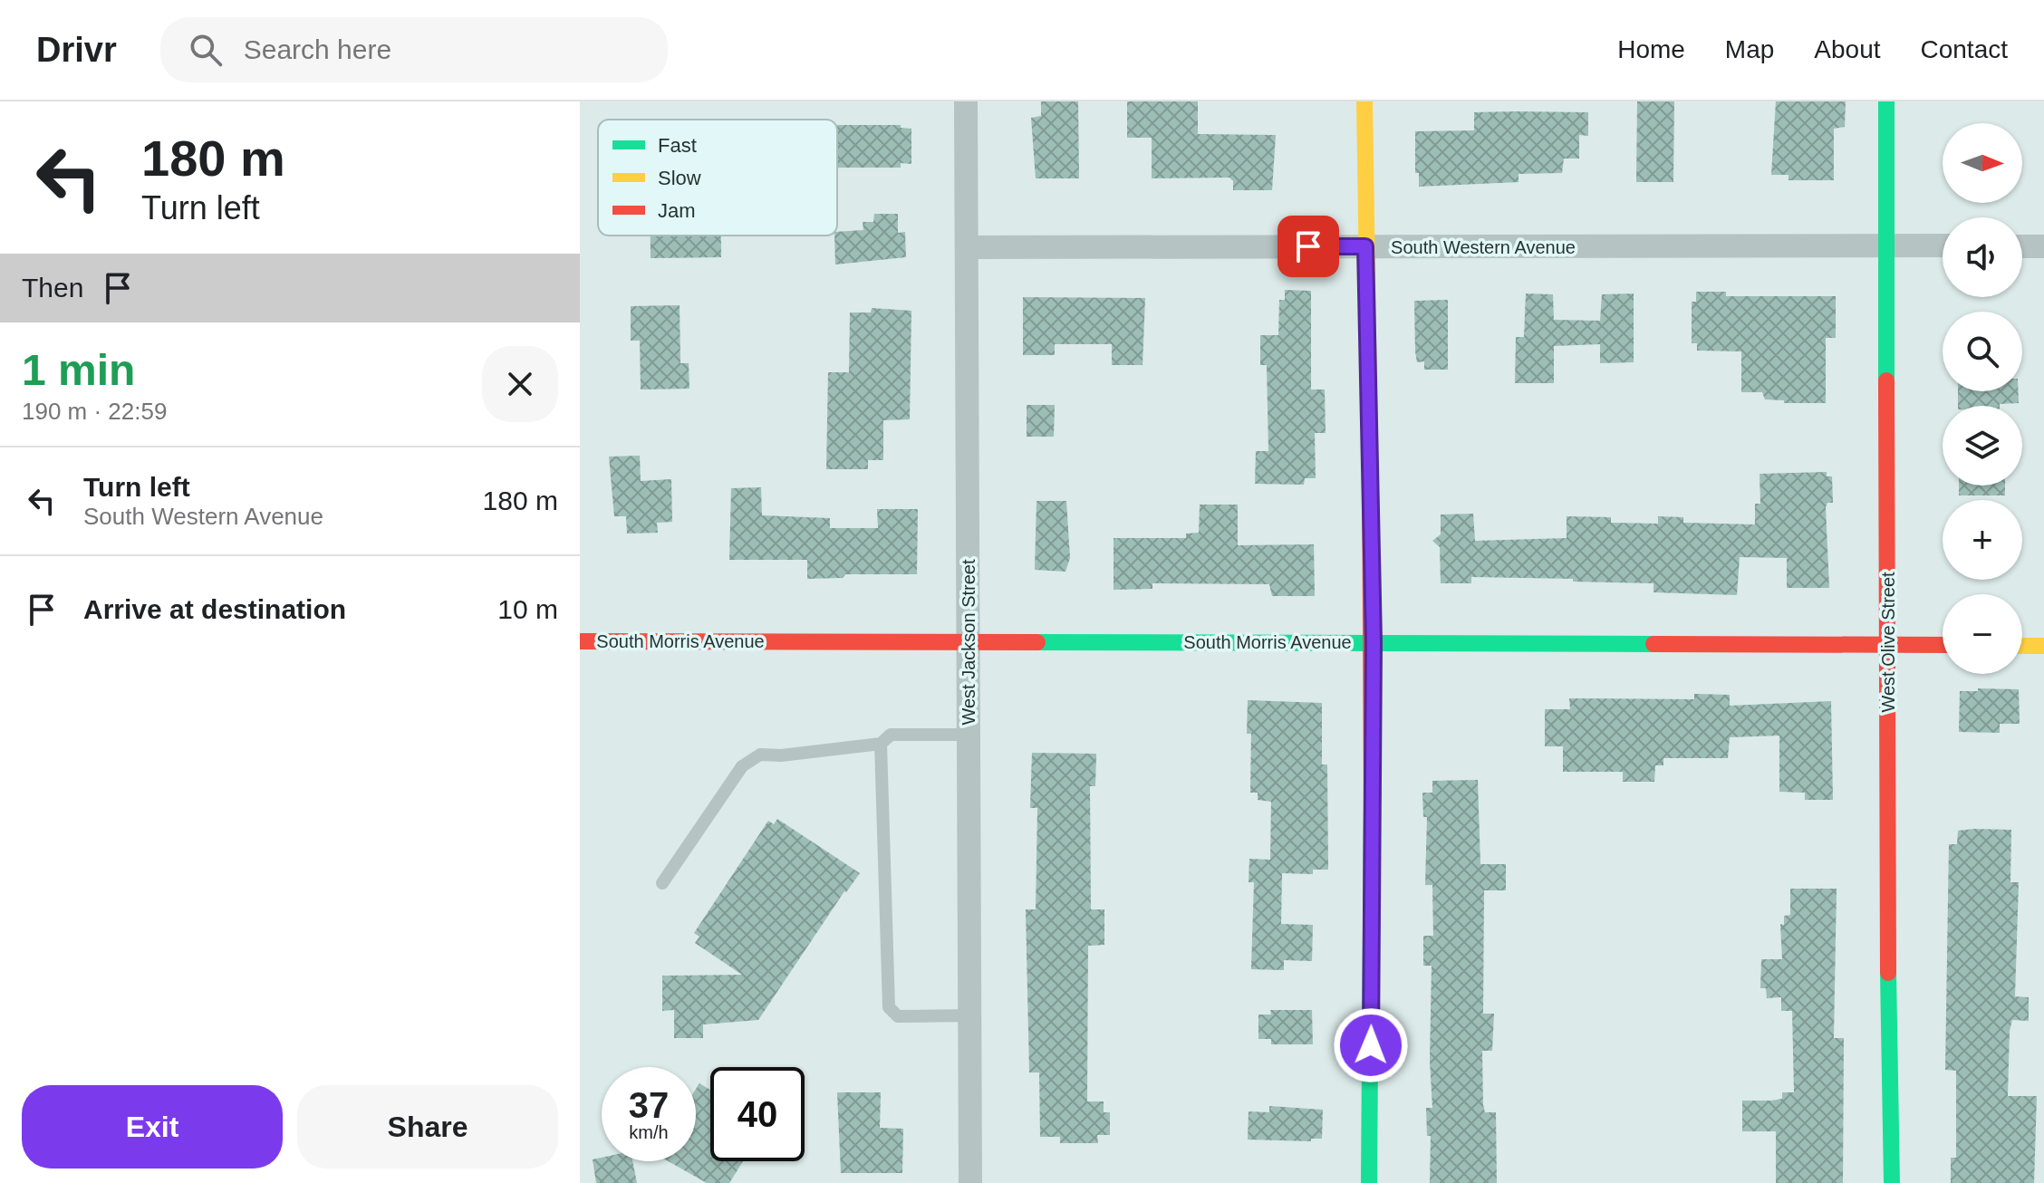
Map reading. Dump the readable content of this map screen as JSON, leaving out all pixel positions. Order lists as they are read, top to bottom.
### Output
{
  "streets": {
    "street": [
      "South Western Avenue",
      "South Morris Avenue",
      "West Jackson Street",
      "West Olive Street"
    ]
  },
  "crossings": [
    ["South Western Avenue", "West Jackson Street"],
    ["South Western Avenue", "West Olive Street"],
    ["South Morris Avenue", "West Jackson Street"],
    ["South Morris Avenue", "West Olive Street"]
  ],
  "legend": ["Fast", "Slow", "Jam"],
  "north": "right",
  "page": {
    "header": "Drivr",
    "search": "Search here",
    "nav": [
      "Home",
      "Map",
      "About",
      "Contact"
    ],
    "turn": ["180 m", "Turn left"],
    "map_buttons": ["+", "−"],
    "then": "Then",
    "heading": ["1 min", "190 m · 22:59"],
    "list": [
      {
        "name": "Turn left",
        "note": "South Western Avenue",
        "value": "180 m"
      },
      {
        "name": "Arrive at destination",
        "value": "10 m"
      }
    ],
    "speed": "37 km/h",
    "limit": "40",
    "buttons": ["Exit", "Share"]
  }
}
